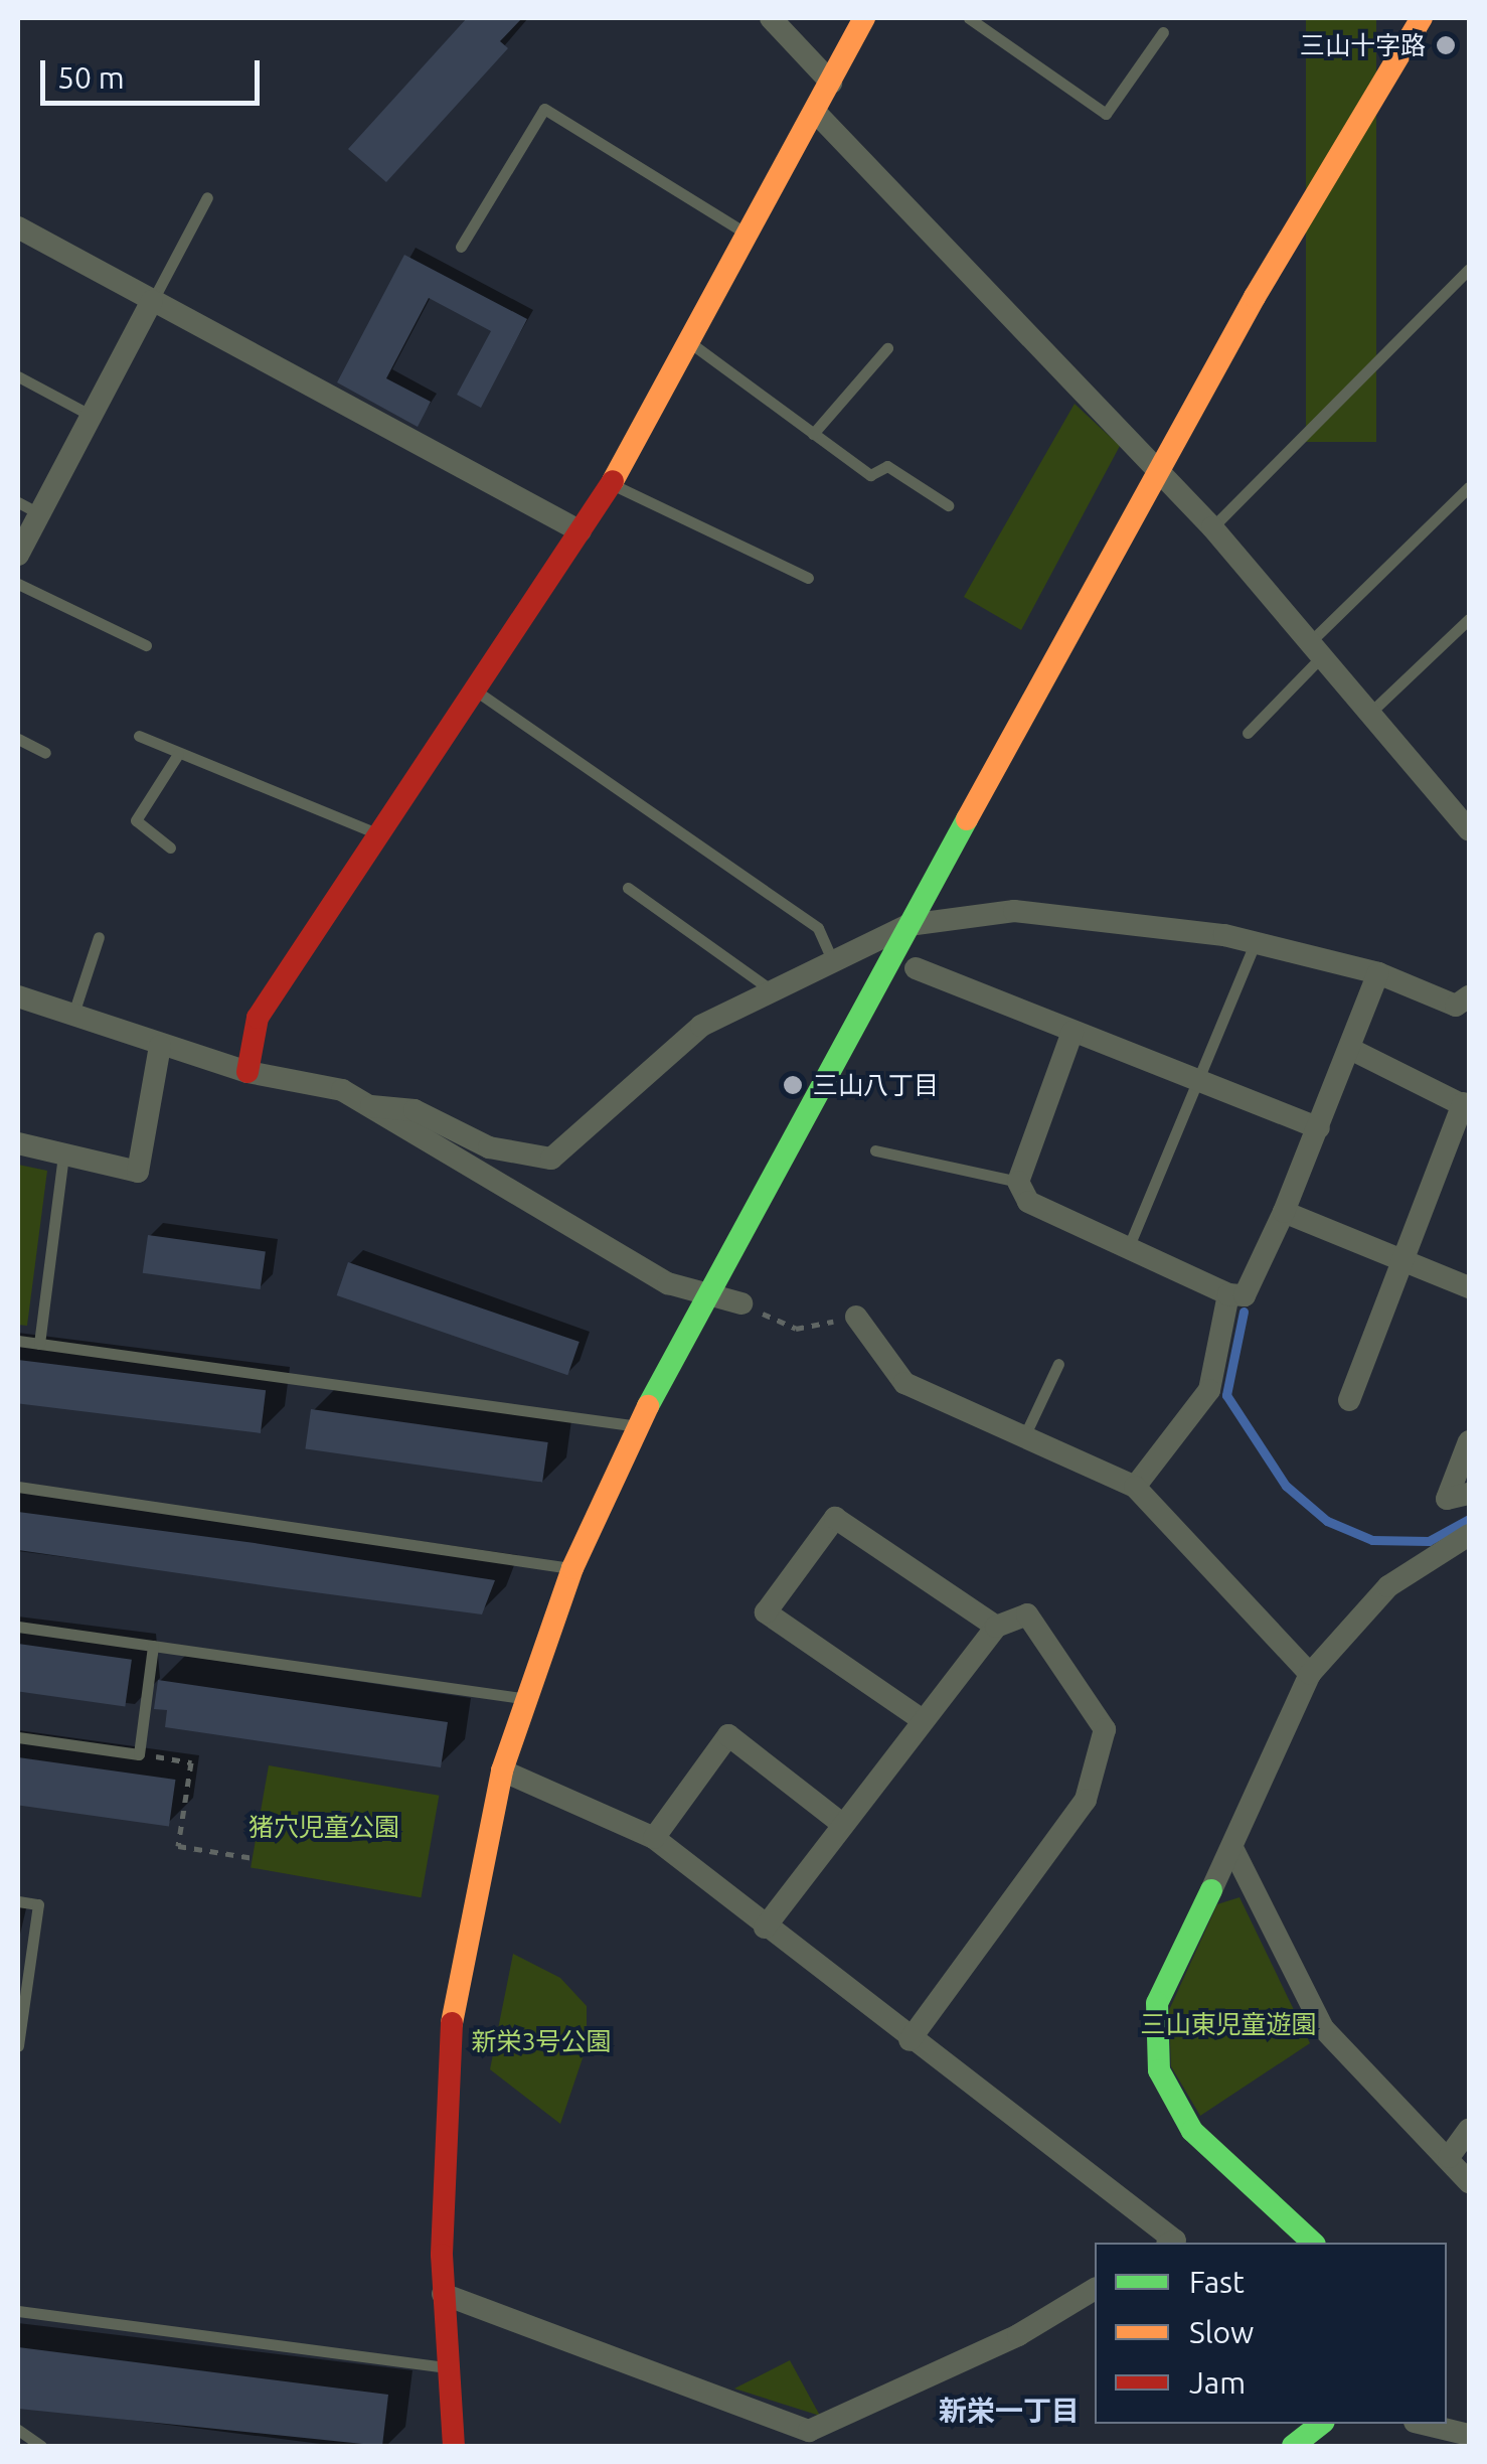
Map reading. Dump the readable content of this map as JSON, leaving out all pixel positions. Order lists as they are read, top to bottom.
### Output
{
  "districts": ["新栄一丁目"],
  "parks": ["猪穴児童公園", "三山東児童遊園", "新栄3号公園"],
  "places": ["三山十字路", "三山八丁目"],
  "legend": ["Fast", "Slow", "Jam"],
  "scale_bar": "50 m"
}
